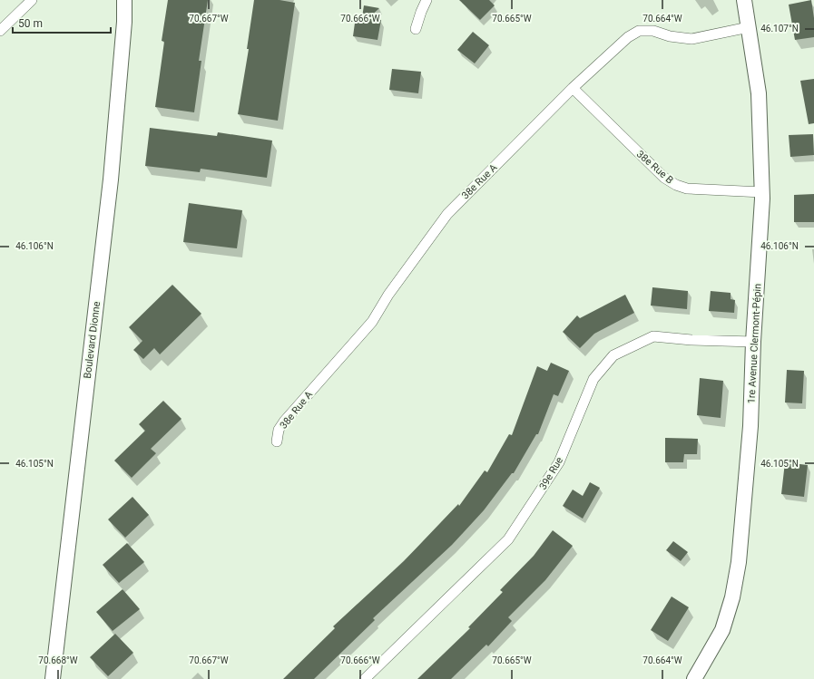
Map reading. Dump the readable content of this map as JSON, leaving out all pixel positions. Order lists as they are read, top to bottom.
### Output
{
  "streets": {
    "street": [
      "38e Rue B",
      "38e Rue A",
      "Boulevard Dionne",
      "1re Avenue Clermont-Pépin",
      "39e Rue"
    ]
  },
  "crossings": [
    ["38e Rue B", "38e Rue A"],
    ["38e Rue B", "1re Avenue Clermont-Pépin"],
    ["38e Rue A", "1re Avenue Clermont-Pépin"],
    ["1re Avenue Clermont-Pépin", "39e Rue"]
  ],
  "scale_bar": "50 m",
  "coordinates": [
    "70.667°W",
    "70.666°W",
    "70.665°W",
    "70.664°W",
    "46.107°N",
    "46.106°N",
    "46.105°N",
    "70.668°W"
  ]
}
